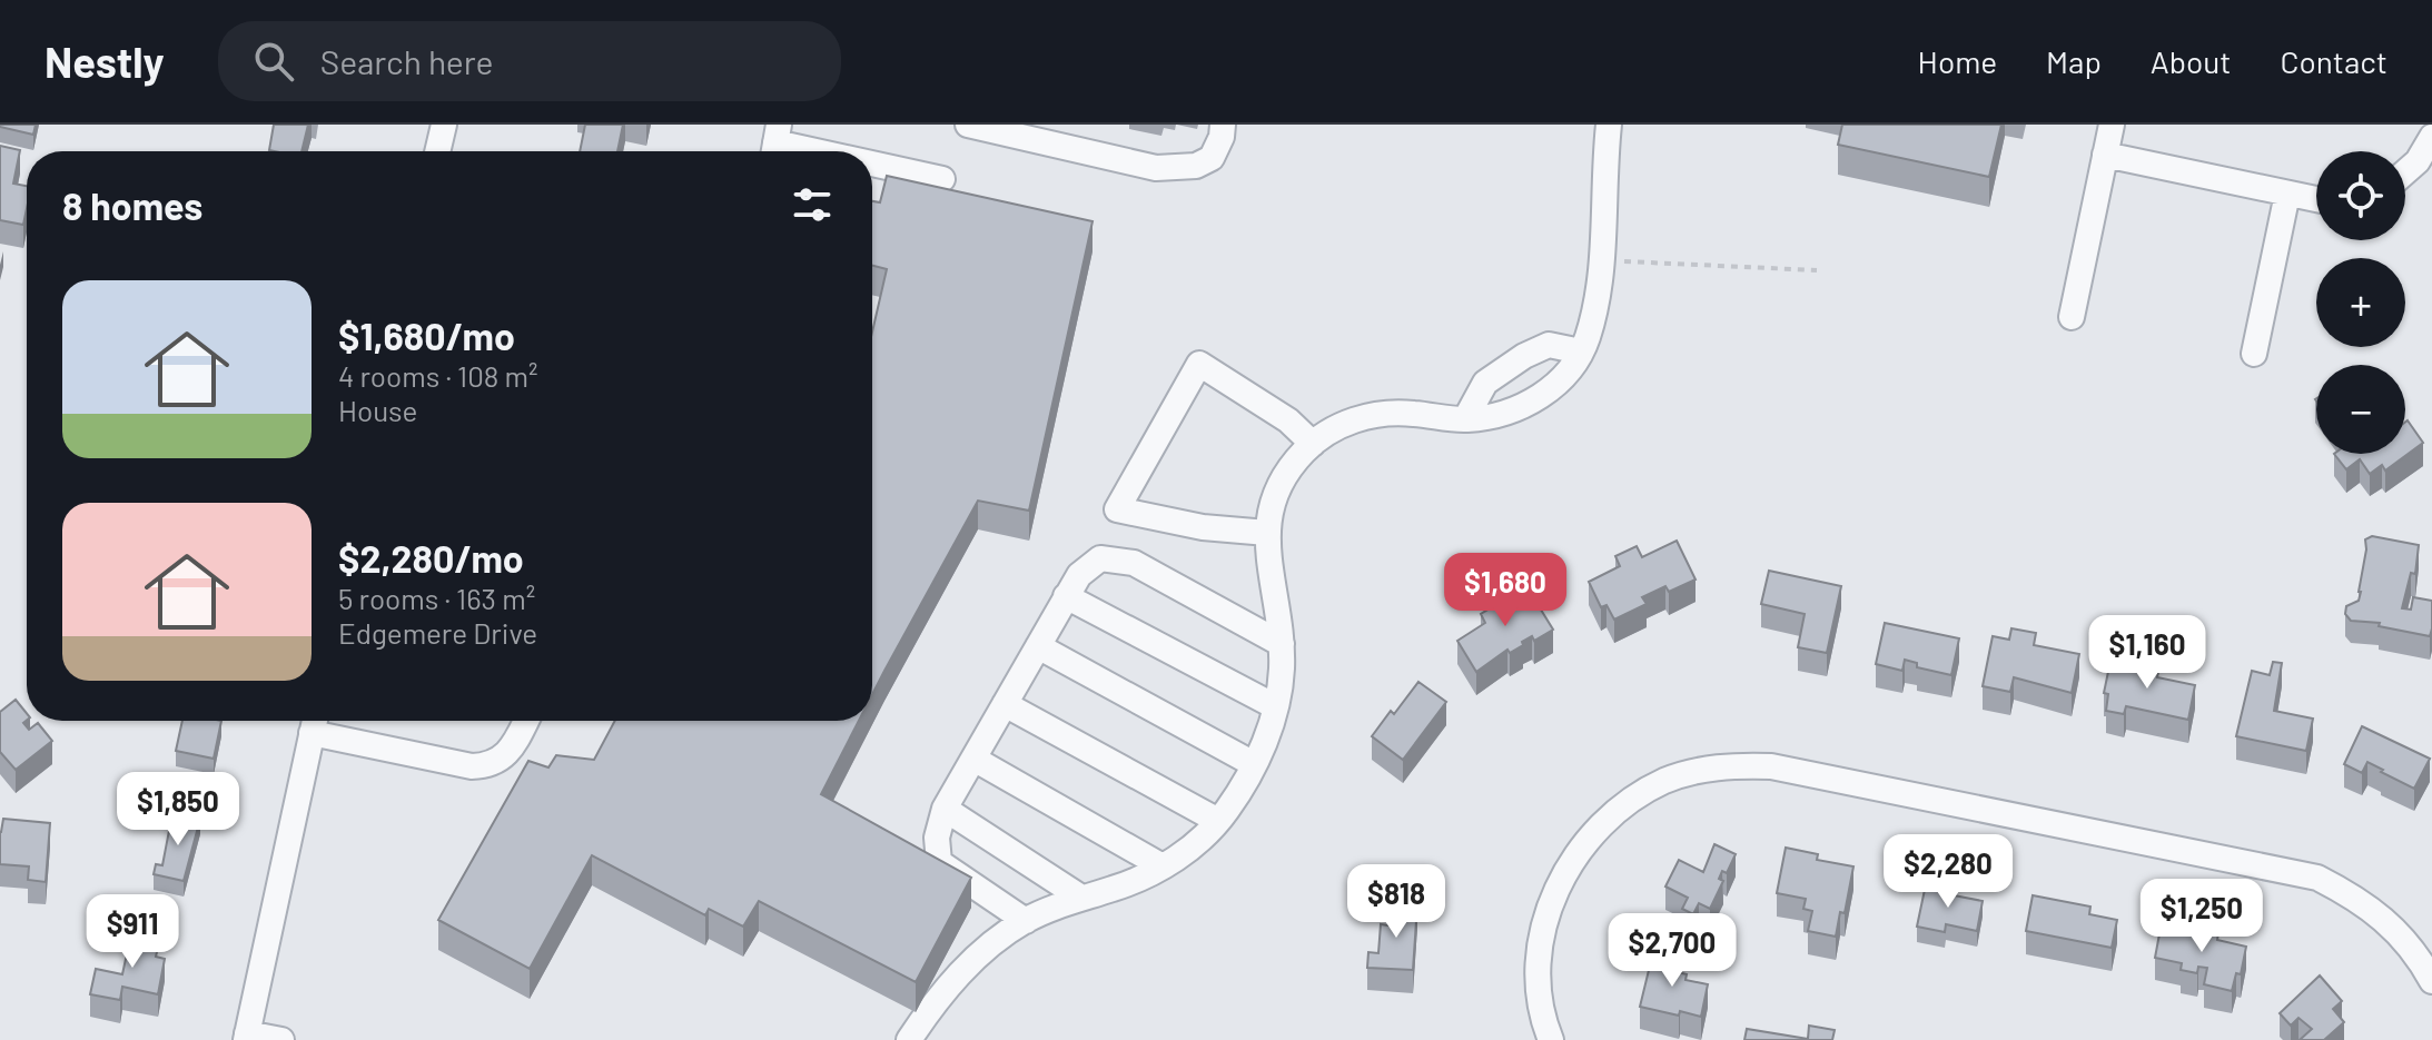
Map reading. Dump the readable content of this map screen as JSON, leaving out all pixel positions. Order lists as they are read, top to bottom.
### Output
{
  "page": {
    "header": "Nestly",
    "search": "Search here",
    "nav": [
      "Home",
      "Map",
      "About",
      "Contact"
    ],
    "map_buttons": ["+", "−"],
    "heading": "8 homes",
    "list": [
      {
        "name": "$1,680/mo",
        "note": "4 rooms · 108 m² · House"
      },
      {
        "name": "$2,280/mo",
        "note": "5 rooms · 163 m² · Edgemere Drive"
      }
    ],
    "price": [
      "$1,680",
      "$1,160",
      "$1,850",
      "$2,280",
      "$818",
      "$1,250",
      "$911",
      "$2,700"
    ]
  }
}
